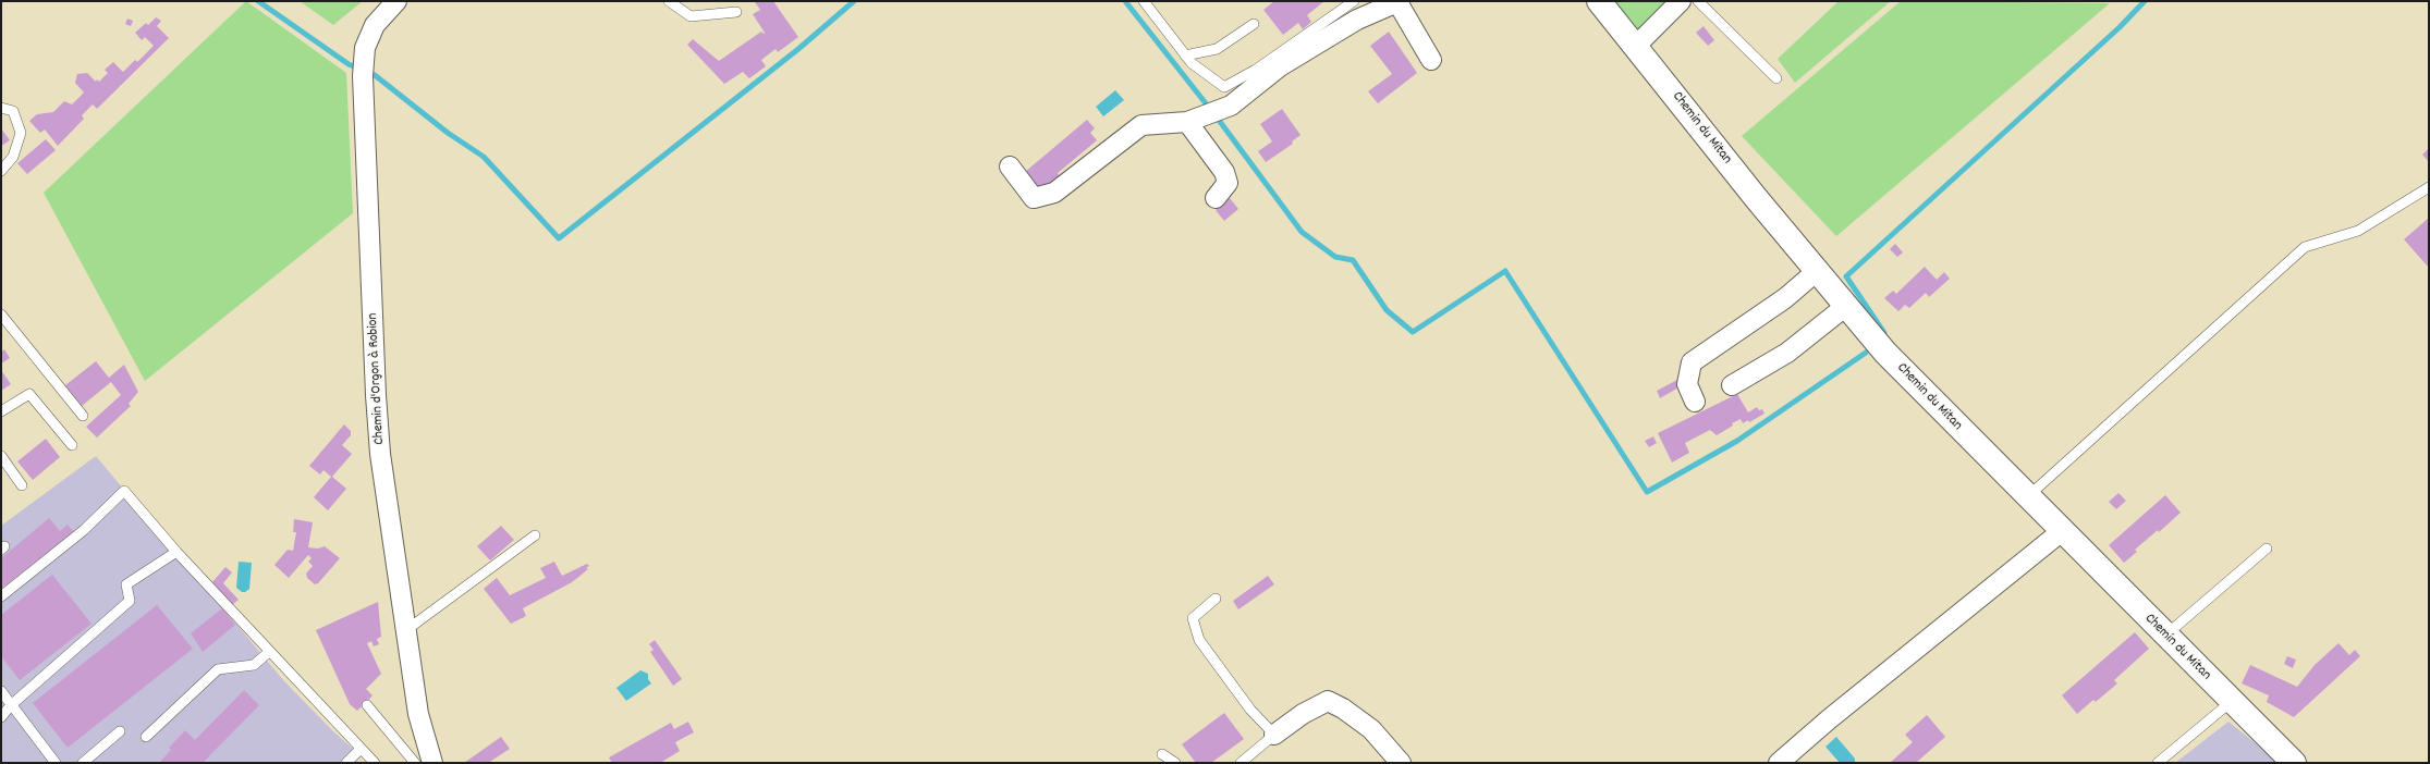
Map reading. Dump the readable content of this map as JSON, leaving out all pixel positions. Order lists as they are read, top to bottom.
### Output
{
  "streets": {
    "street": ["Chemin du Mitan", "Chemin d'Orgon à Robion"]
  }
}
